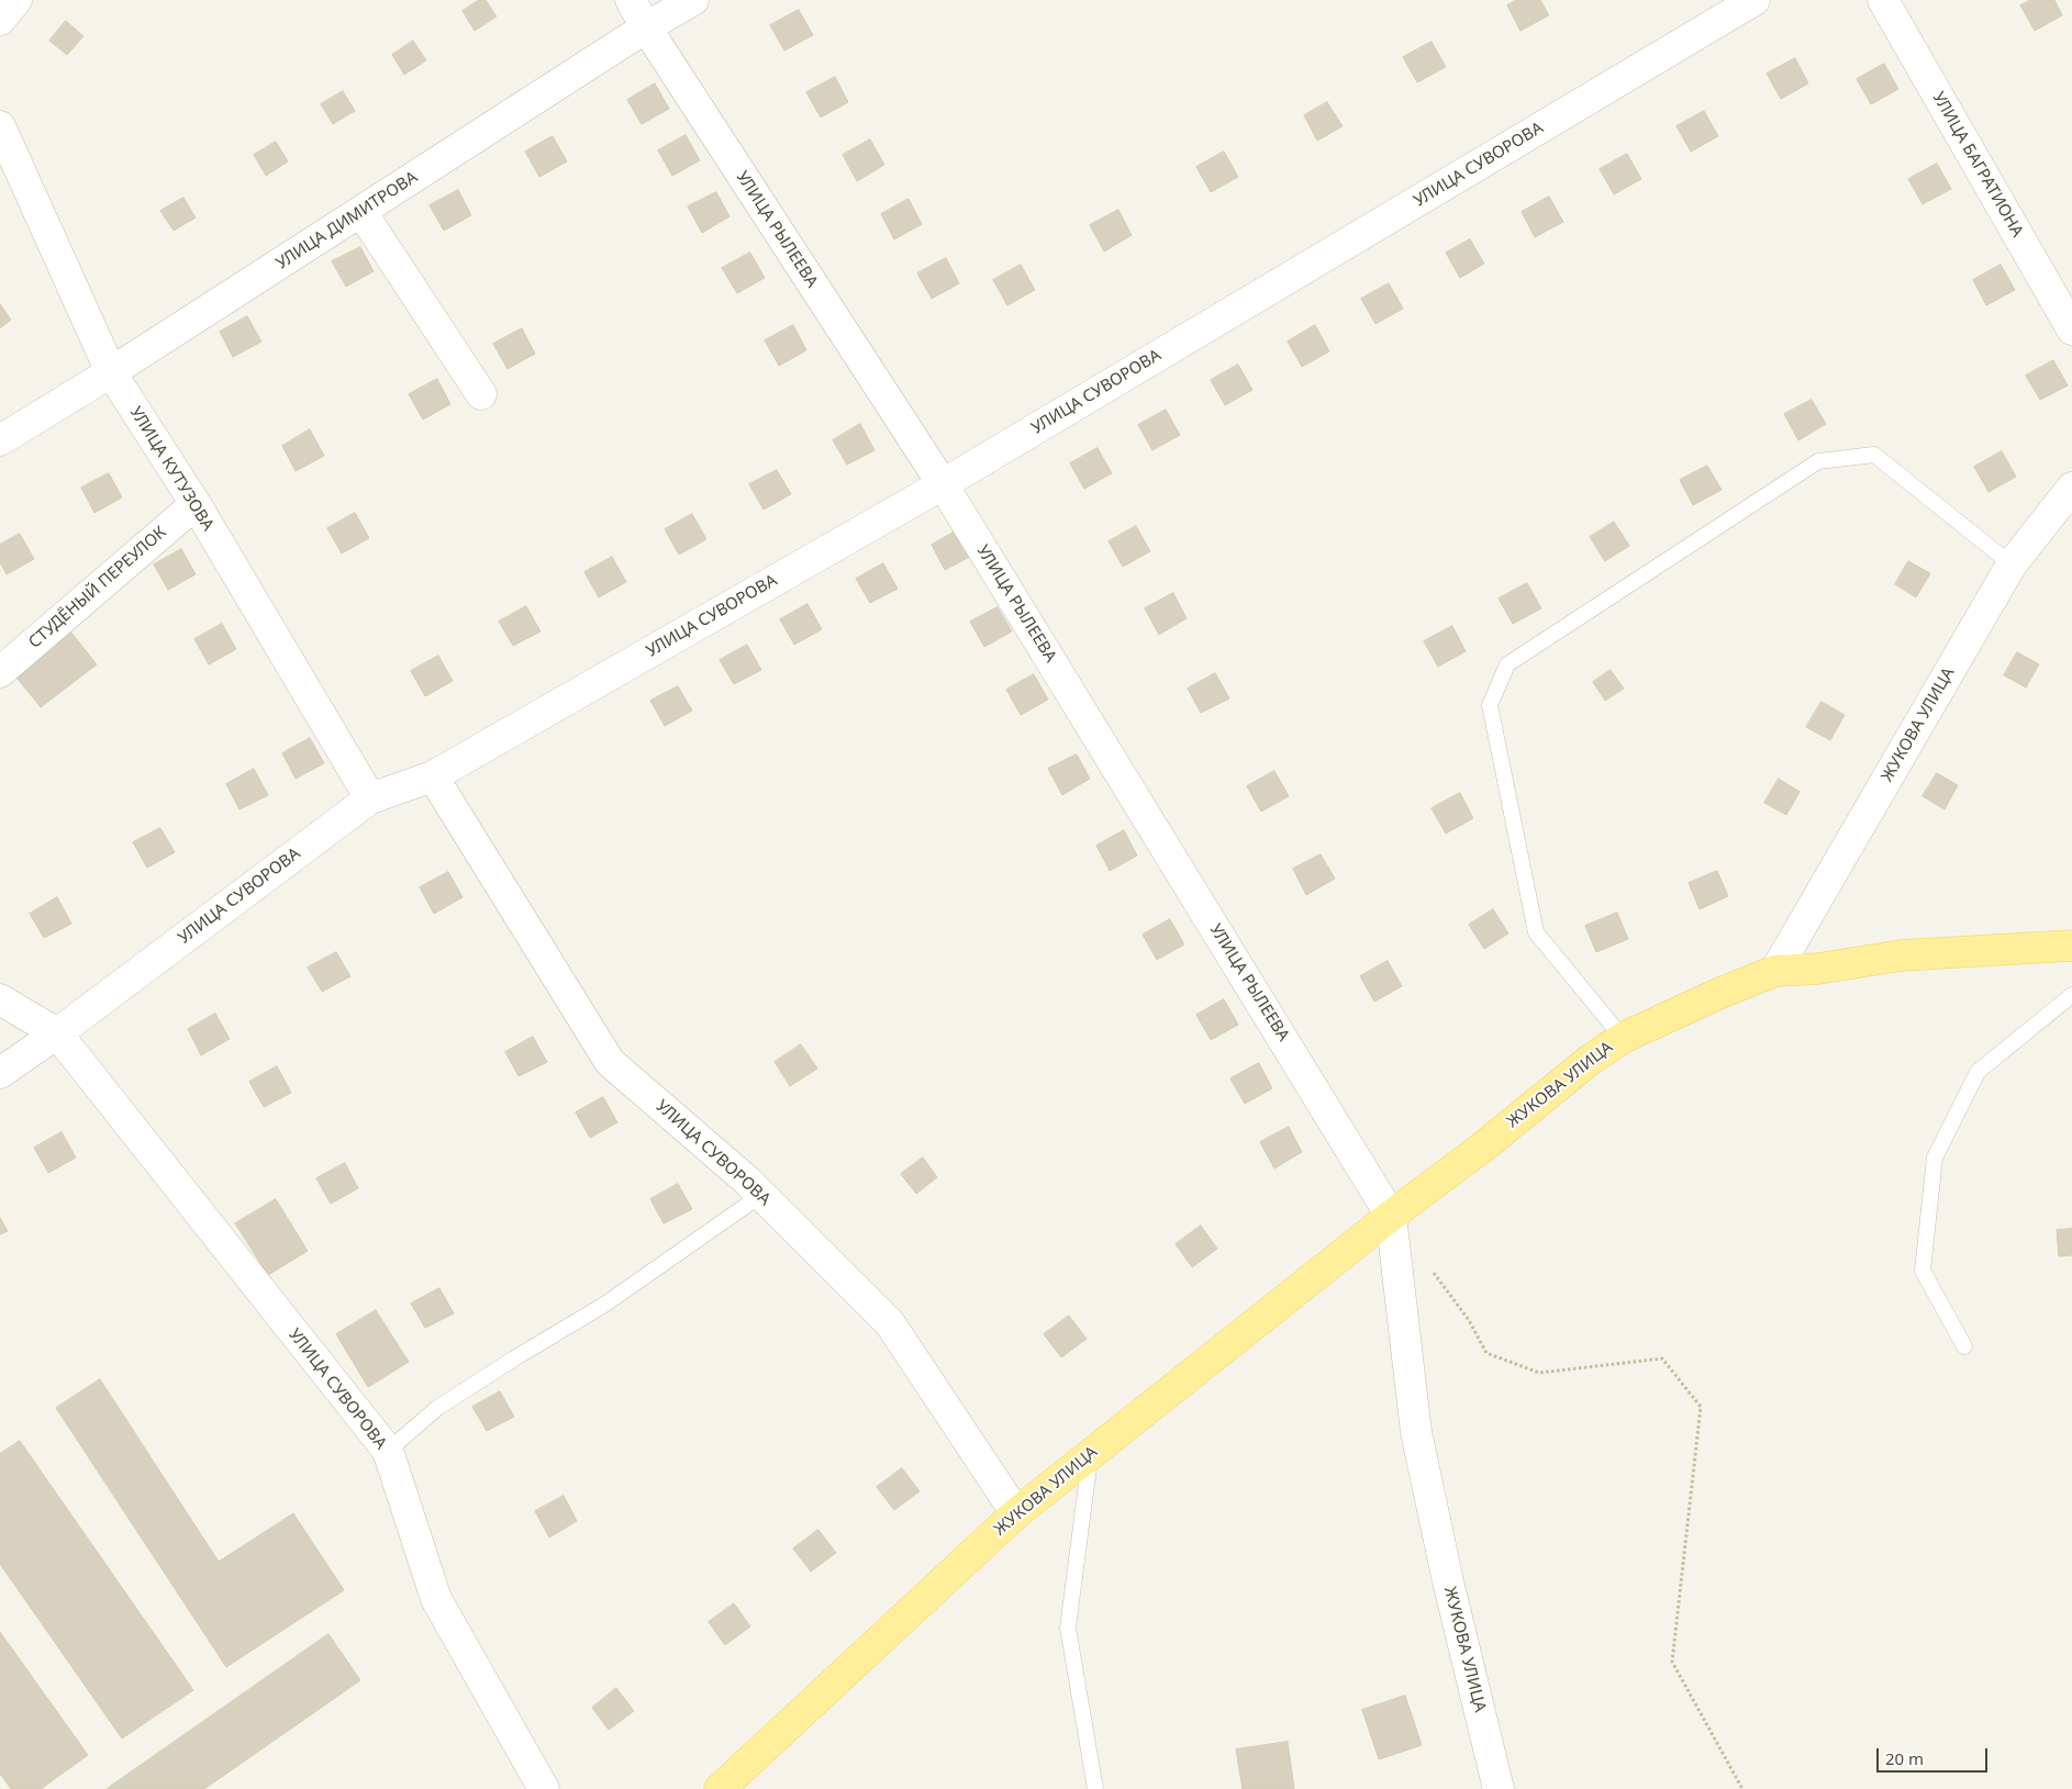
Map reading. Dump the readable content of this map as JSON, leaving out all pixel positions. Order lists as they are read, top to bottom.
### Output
{
  "streets": {
    "main road": ["ЖУКОВА УЛИЦА"],
    "street": [
      "УЛИЦА СУВОРОВА",
      "УЛИЦА БАГРАТИОНА",
      "УЛИЦА ДИМИТРОВА",
      "УЛИЦА РЫЛЕЕВА",
      "УЛИЦА КУТУЗОВА",
      "СТУДЁНЫЙ ПЕРЕУЛОК"
    ]
  },
  "crossings": [
    ["УЛИЦА СУВОРОВА", "УЛИЦА РЫЛЕЕВА"],
    ["УЛИЦА СУВОРОВА", "УЛИЦА КУТУЗОВА"],
    ["УЛИЦА СУВОРОВА", "ЖУКОВА УЛИЦА"],
    ["УЛИЦА ДИМИТРОВА", "УЛИЦА РЫЛЕЕВА"],
    ["УЛИЦА ДИМИТРОВА", "УЛИЦА КУТУЗОВА"],
    ["УЛИЦА РЫЛЕЕВА", "ЖУКОВА УЛИЦА"],
    ["УЛИЦА КУТУЗОВА", "СТУДЁНЫЙ ПЕРЕУЛОК"]
  ],
  "scale_bar": "20 m"
}
